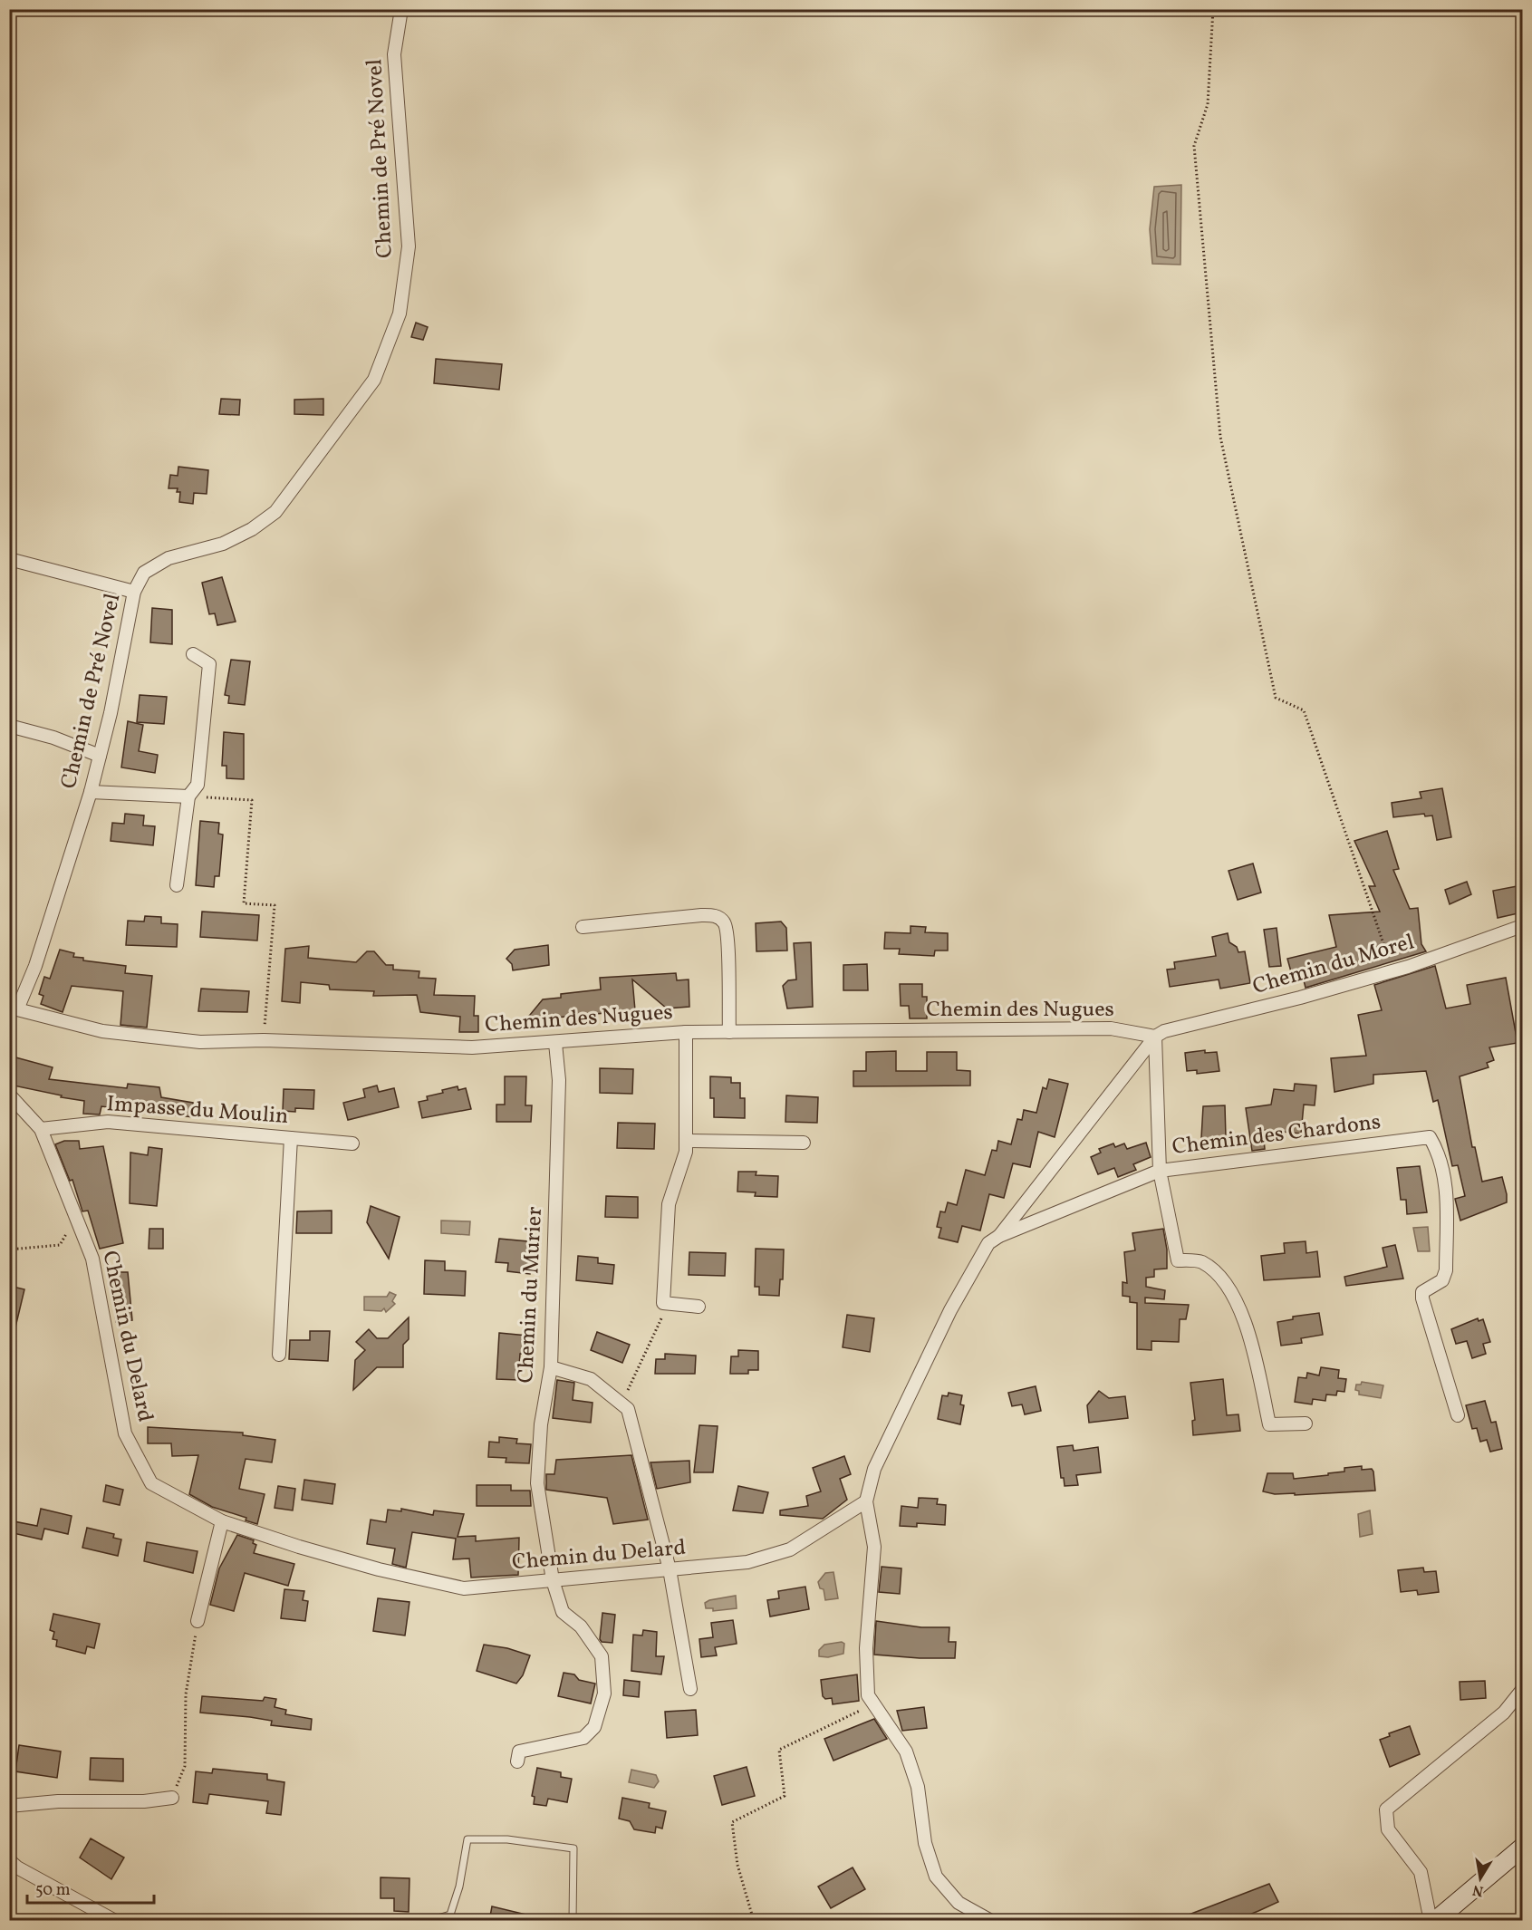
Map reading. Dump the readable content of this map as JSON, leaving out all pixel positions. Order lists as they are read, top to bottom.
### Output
{
  "streets": {
    "street": [
      "Chemin de Pré Novel",
      "Chemin du Morel",
      "Chemin des Nugues",
      "Impasse du Moulin",
      "Chemin des Chardons",
      "Chemin du Murier",
      "Chemin du Delard"
    ]
  },
  "crossings": [
    ["Chemin de Pré Novel", "Chemin des Nugues"],
    ["Chemin du Morel", "Chemin des Nugues"],
    ["Chemin des Nugues", "Chemin du Murier"],
    ["Impasse du Moulin", "Chemin du Delard"],
    ["Chemin du Murier", "Chemin du Delard"]
  ],
  "scale_bar": "50 m",
  "north": "bottom"
}
